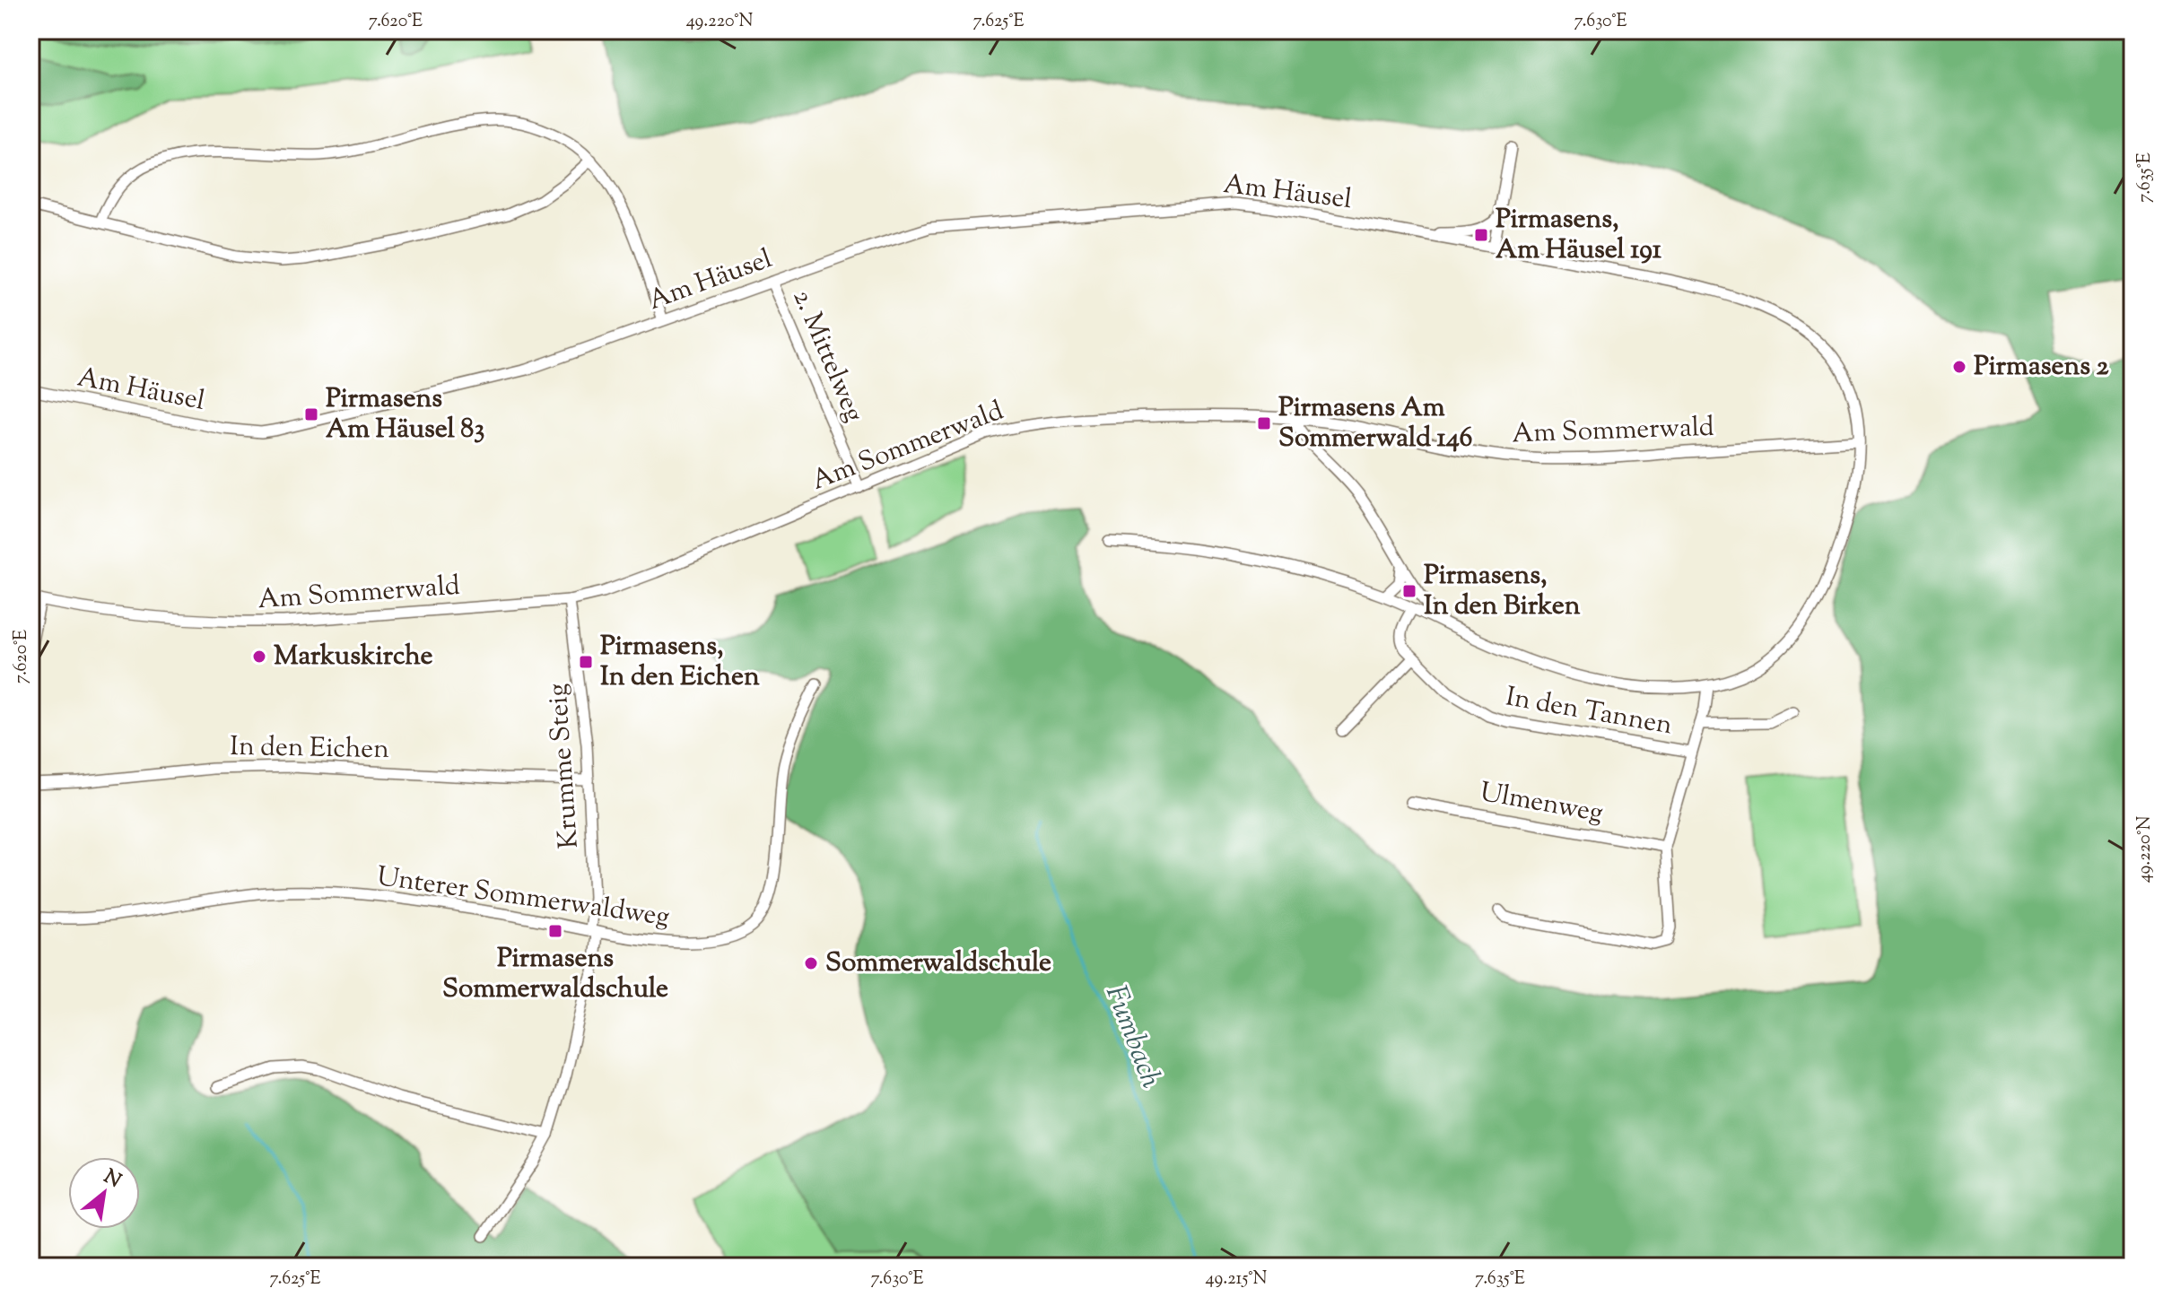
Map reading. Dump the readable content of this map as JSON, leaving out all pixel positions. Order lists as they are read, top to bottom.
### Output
{
  "streets": {
    "street": [
      "Am Häusel",
      "2. Mittelweg",
      "Am Sommerwald",
      "In den Tannen",
      "In den Eichen",
      "Krumme Steig",
      "Ulmenweg",
      "Unterer Sommerwaldweg"
    ]
  },
  "crossings": [
    ["Am Häusel", "2. Mittelweg"],
    ["Am Häusel", "Am Sommerwald"],
    ["2. Mittelweg", "Am Sommerwald"],
    ["Am Sommerwald", "Krumme Steig"],
    ["In den Eichen", "Krumme Steig"],
    ["Krumme Steig", "Unterer Sommerwaldweg"]
  ],
  "water": ["Fumbach"],
  "places": {
    "transit": [
      "Pirmasens, Am Häusel 191",
      "Pirmasens Am Häusel 83",
      "Pirmasens Am Sommerwald 146",
      "Pirmasens, In den Birken",
      "Pirmasens, In den Eichen",
      "Pirmasens Sommerwaldschule"
    ],
    "other": ["Pirmasens 2", "Markuskirche", "Sommerwaldschule"]
  },
  "north": "top right",
  "coordinates": [
    "7.620°E",
    "49.220°N",
    "7.625°E",
    "7.630°E",
    "7.635°E",
    "49.215°N"
  ]
}
